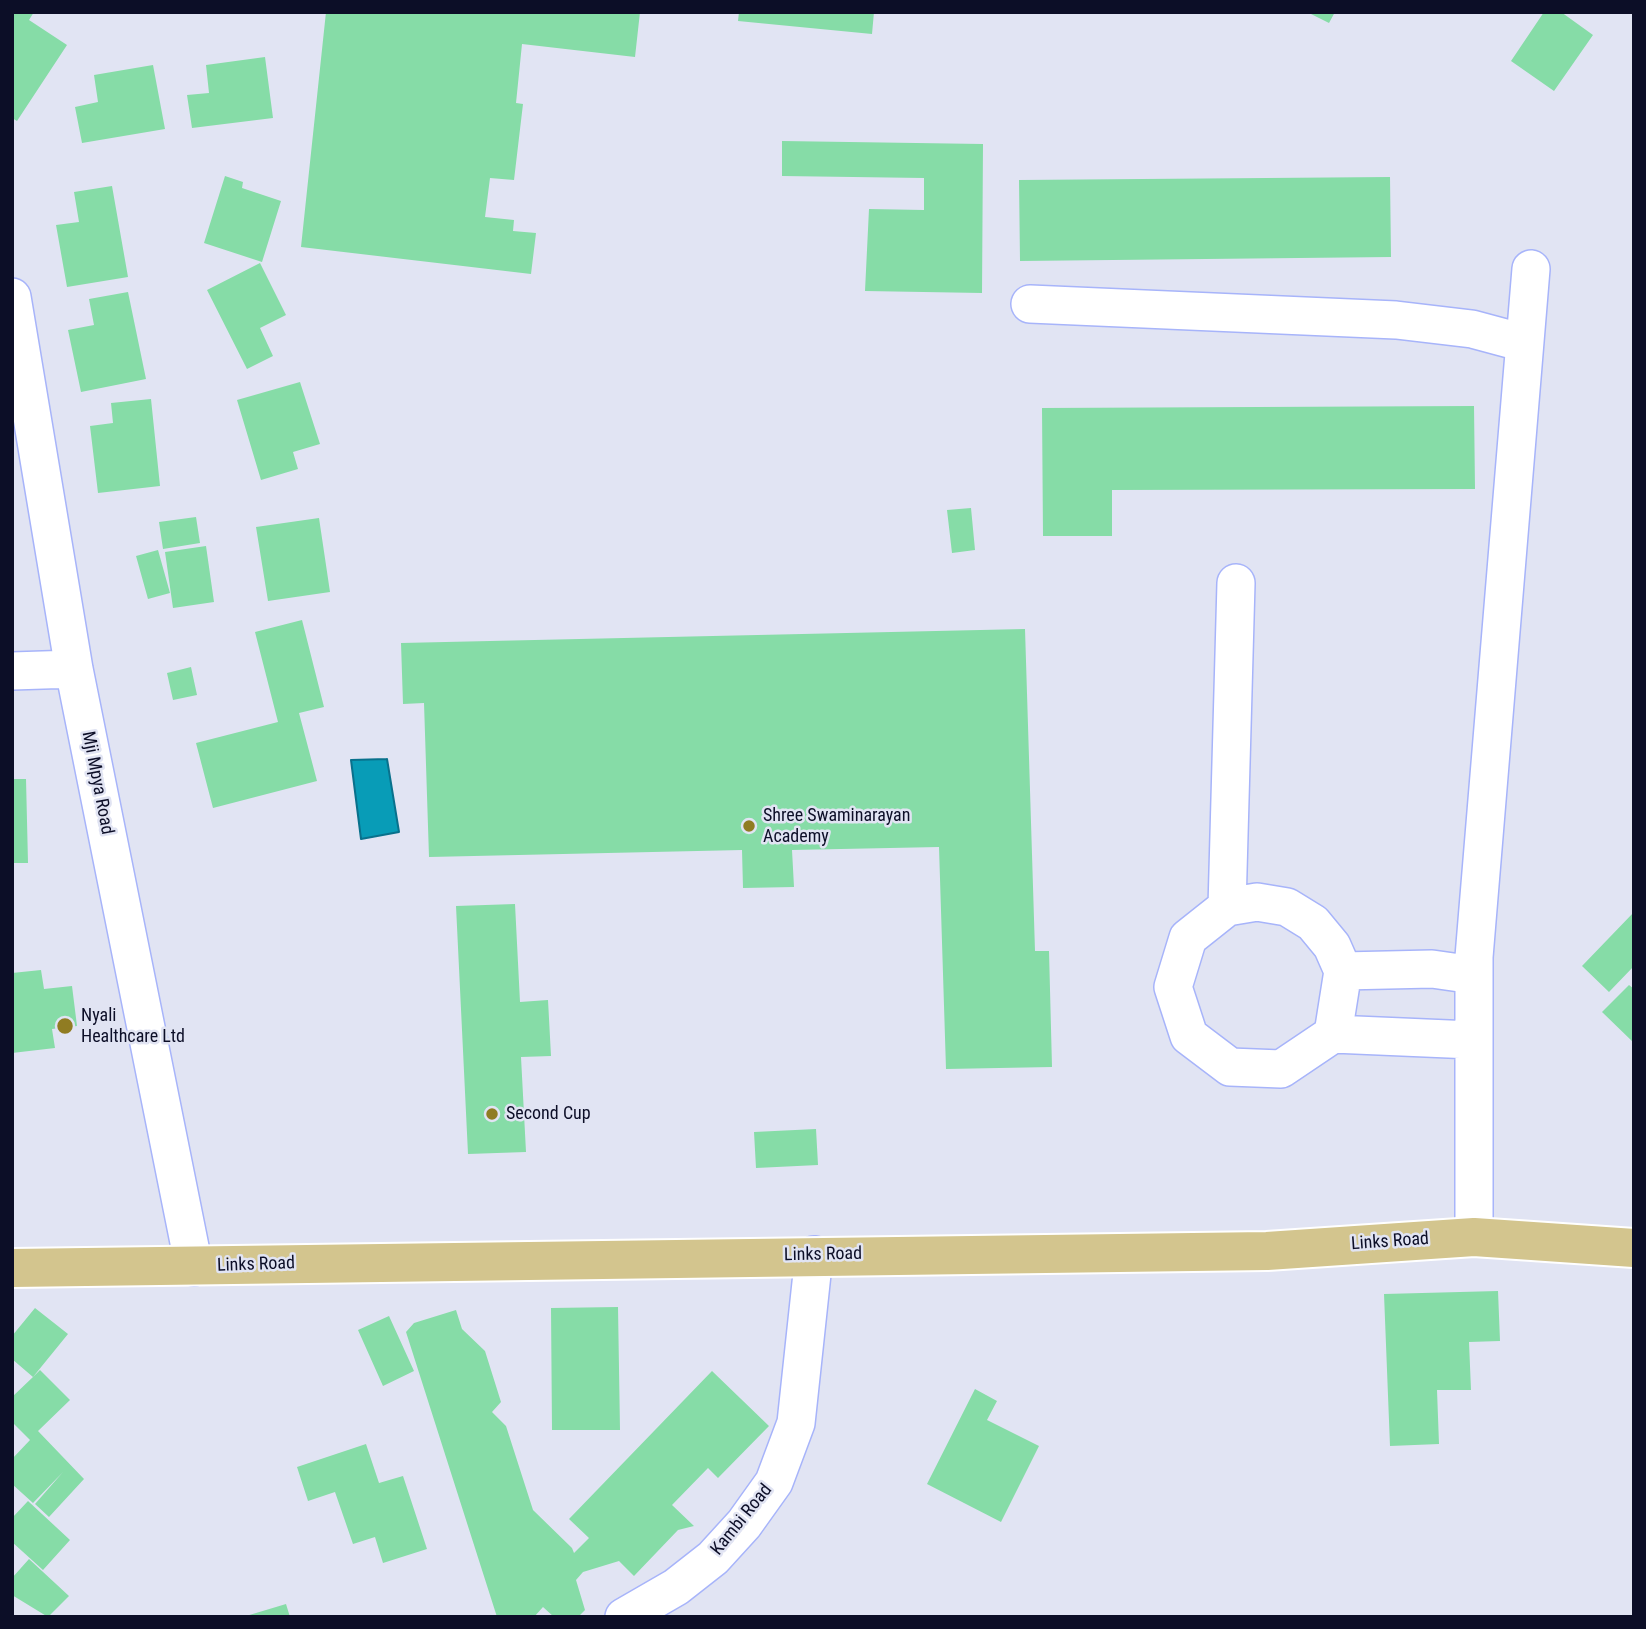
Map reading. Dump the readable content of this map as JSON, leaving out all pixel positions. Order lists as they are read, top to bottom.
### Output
{
  "streets": {
    "main road": ["Links Road"],
    "street": ["Mji Mpya Road", "Kambi Road"]
  },
  "crossings": [
    ["Mji Mpya Road", "Links Road"],
    ["Links Road", "Kambi Road"]
  ],
  "places": ["Shree Swaminarayan Academy", "Nyali Healthcare Ltd", "Second Cup"]
}
